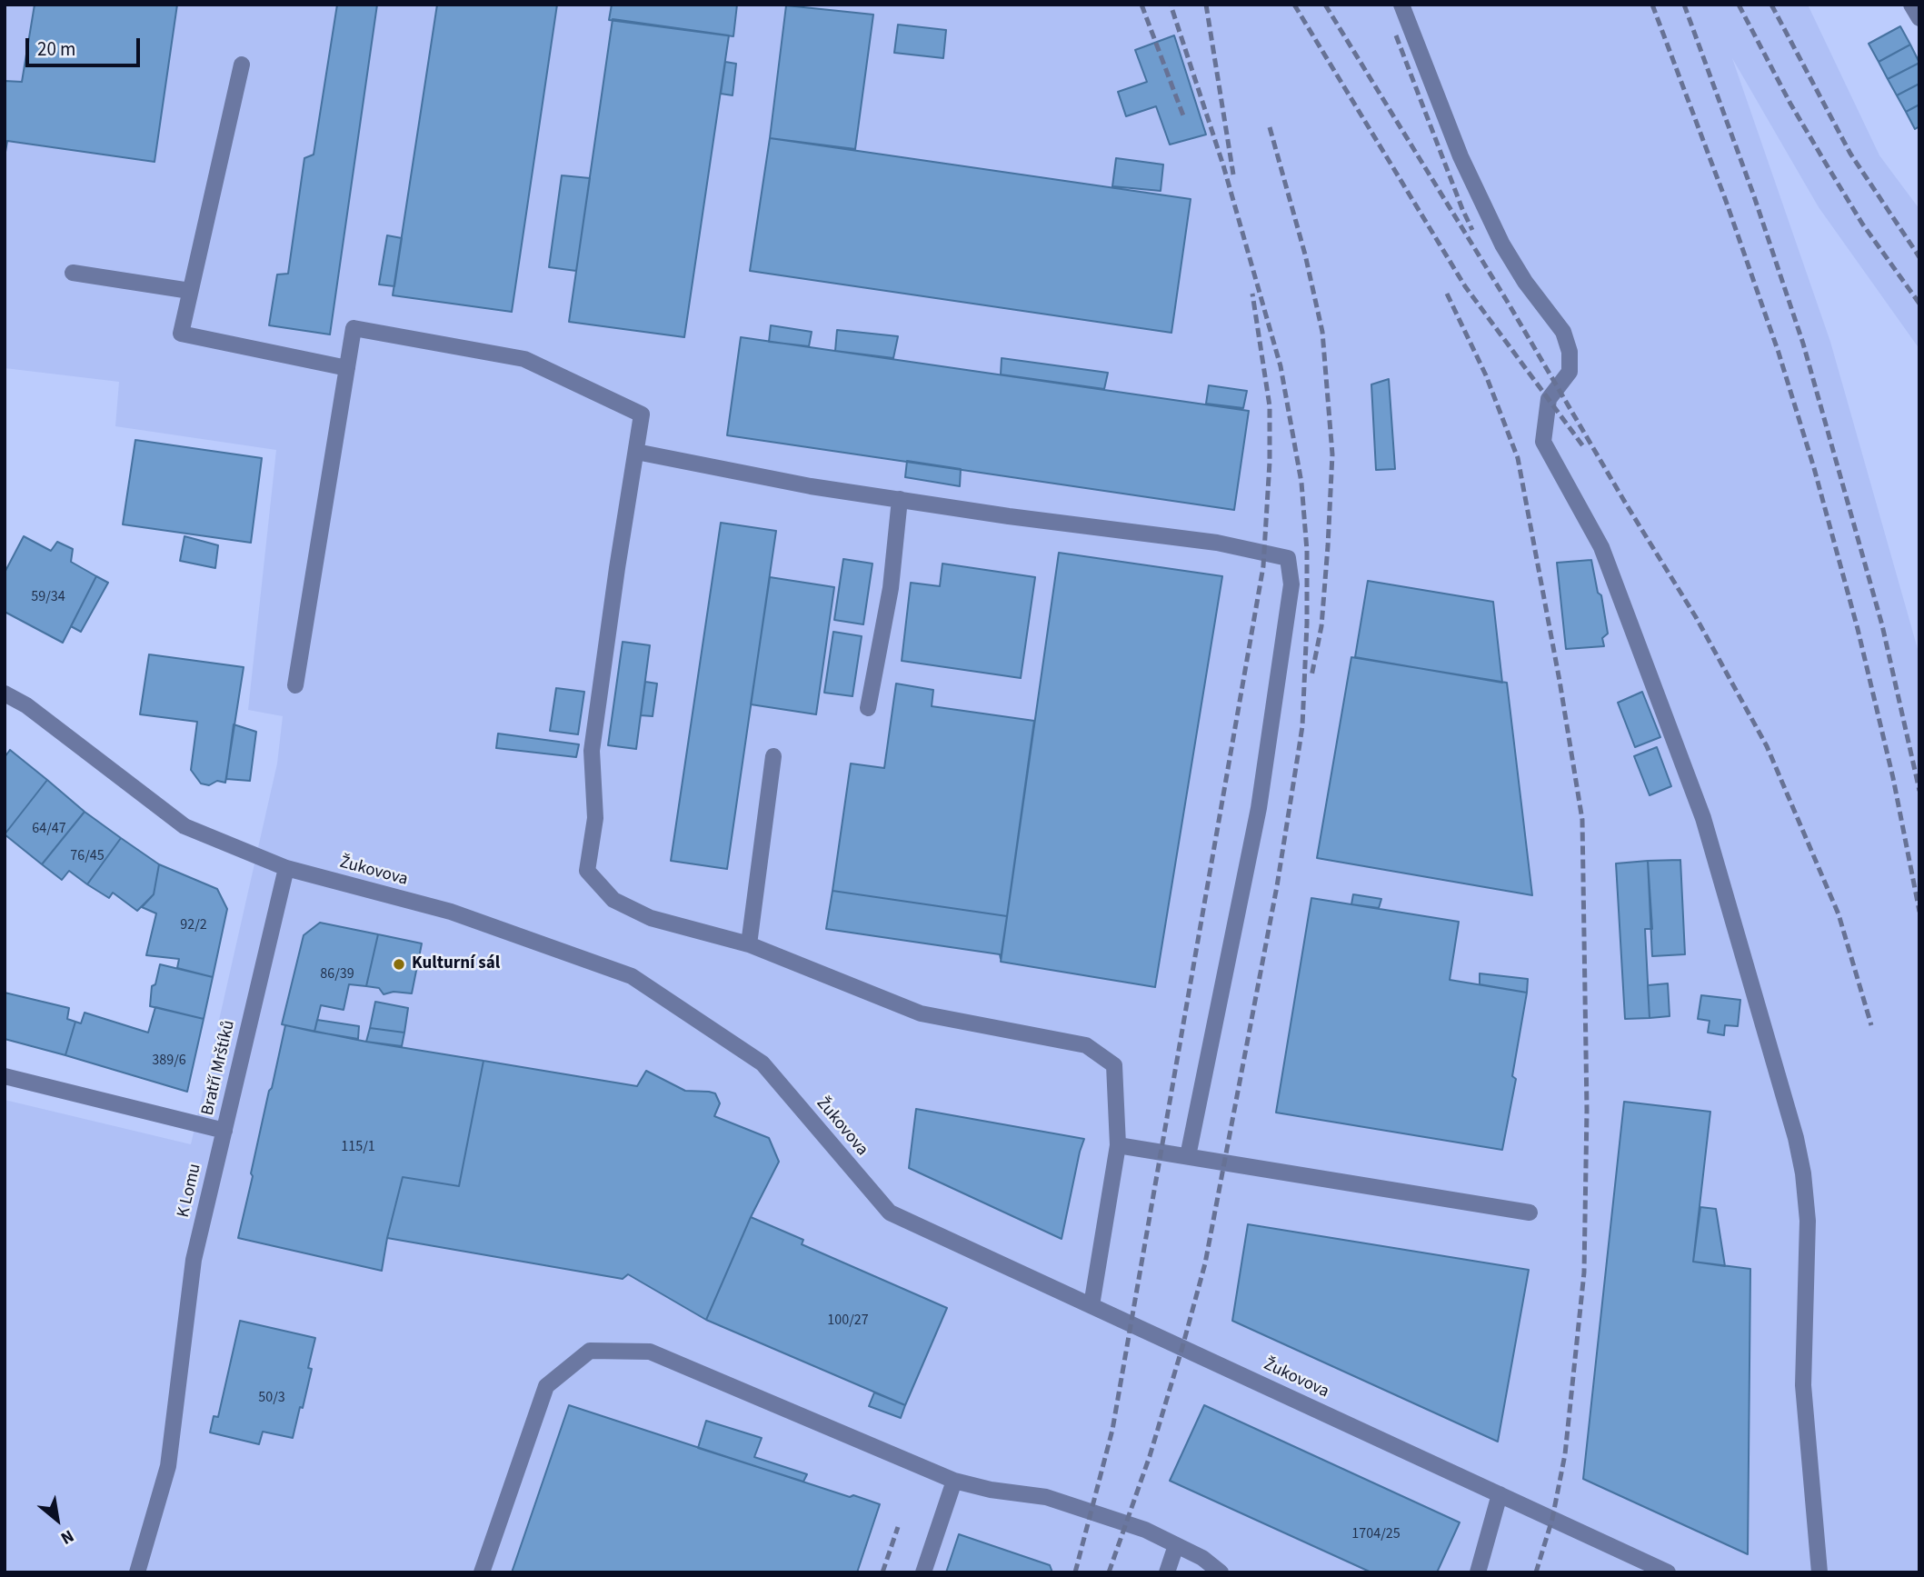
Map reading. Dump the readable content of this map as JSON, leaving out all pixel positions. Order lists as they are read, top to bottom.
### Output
{
  "streets": {
    "street": ["Žukovova", "Bratří Mrštíků", "K Lomu"]
  },
  "crossings": [
    ["Žukovova", "Bratří Mrštíků"],
    ["Bratří Mrštíků", "K Lomu"]
  ],
  "places": ["Kulturní sál"],
  "house_numbers": [
    "59/34",
    "64/47",
    "76/45",
    "92/2",
    "86/39",
    "389/6",
    "115/1",
    "100/27",
    "50/3",
    "1704/25"
  ],
  "scale_bar": "20 m",
  "north": "bottom right"
}
